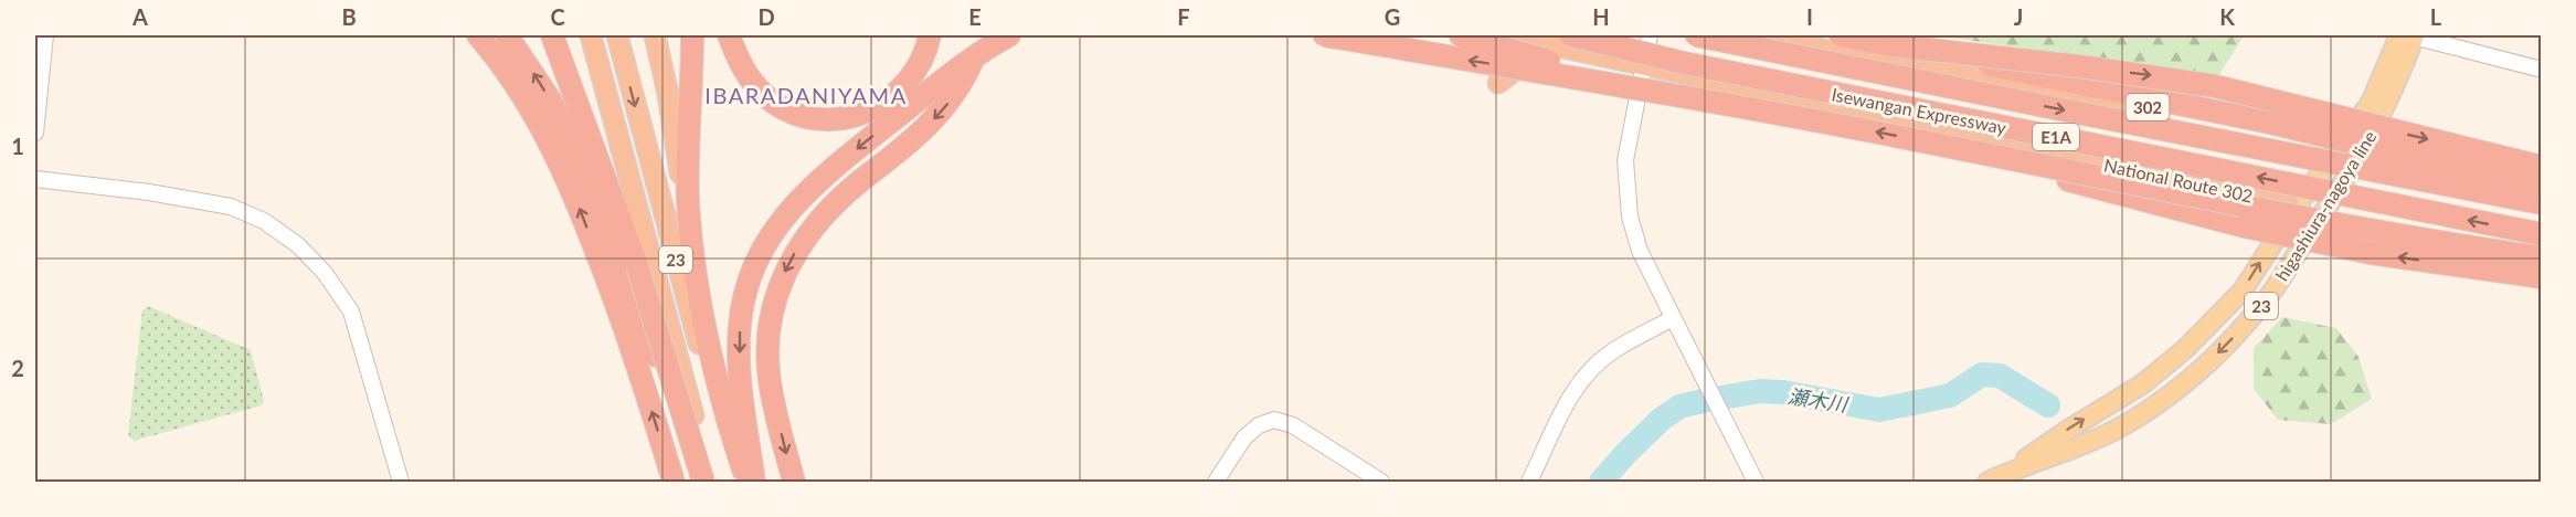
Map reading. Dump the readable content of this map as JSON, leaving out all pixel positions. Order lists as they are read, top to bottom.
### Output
{
  "streets": {
    "highway": [
      "302",
      "Isewangan Expressway",
      "E1A",
      "National Route 302",
      "23"
    ],
    "main road": ["higashiura-nagoya line"]
  },
  "crossings": [
    ["302", "higashiura-nagoya line"],
    ["National Route 302", "higashiura-nagoya line"]
  ],
  "districts": ["IBARADANIYAMA"],
  "water": ["瀬木川"],
  "grid": {
    "columns": [
      "A",
      "B",
      "C",
      "D",
      "E",
      "F",
      "G",
      "H",
      "I",
      "J",
      "K",
      "L"
    ],
    "rows": ["1", "2"]
  }
}
